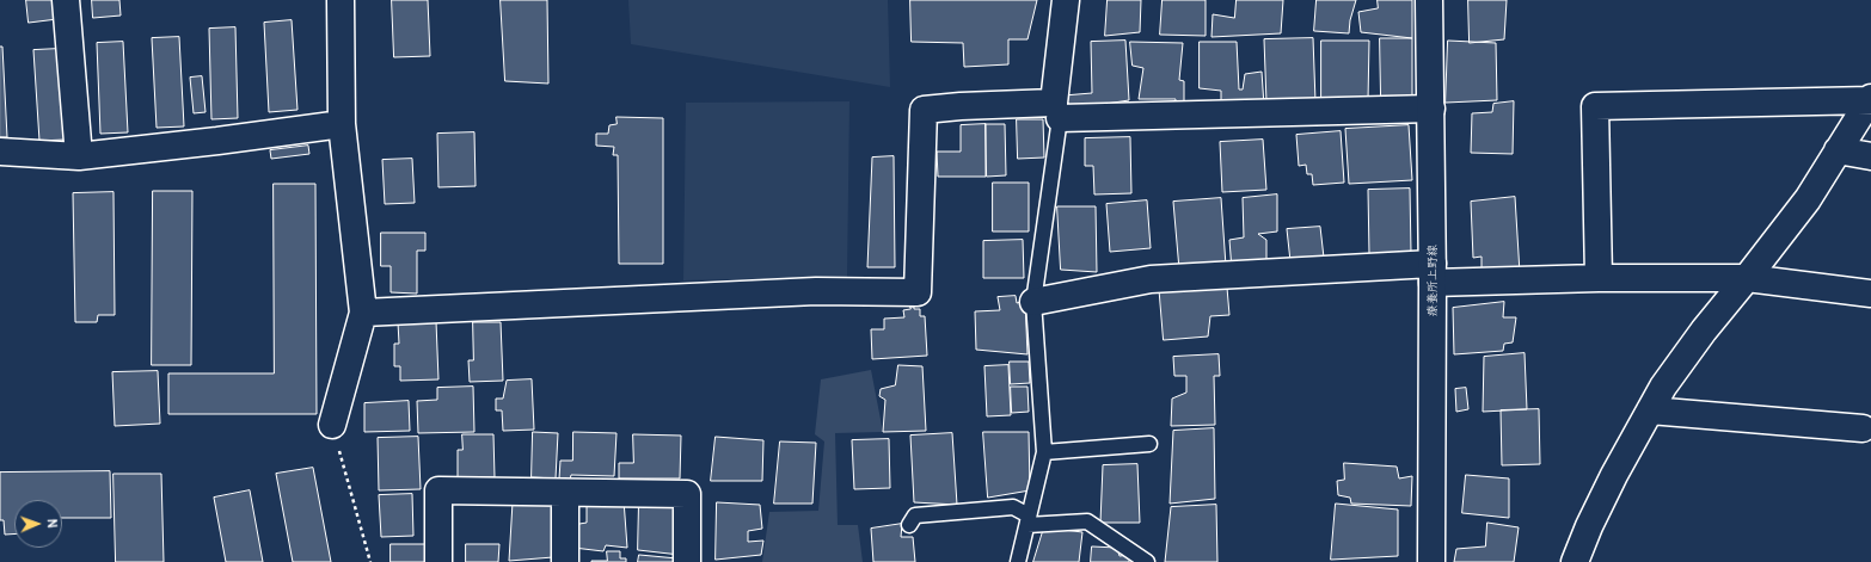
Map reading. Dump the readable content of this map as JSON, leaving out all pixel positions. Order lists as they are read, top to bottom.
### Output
{
  "streets": {
    "street": ["療養所上野線"]
  },
  "north": "right"
}
